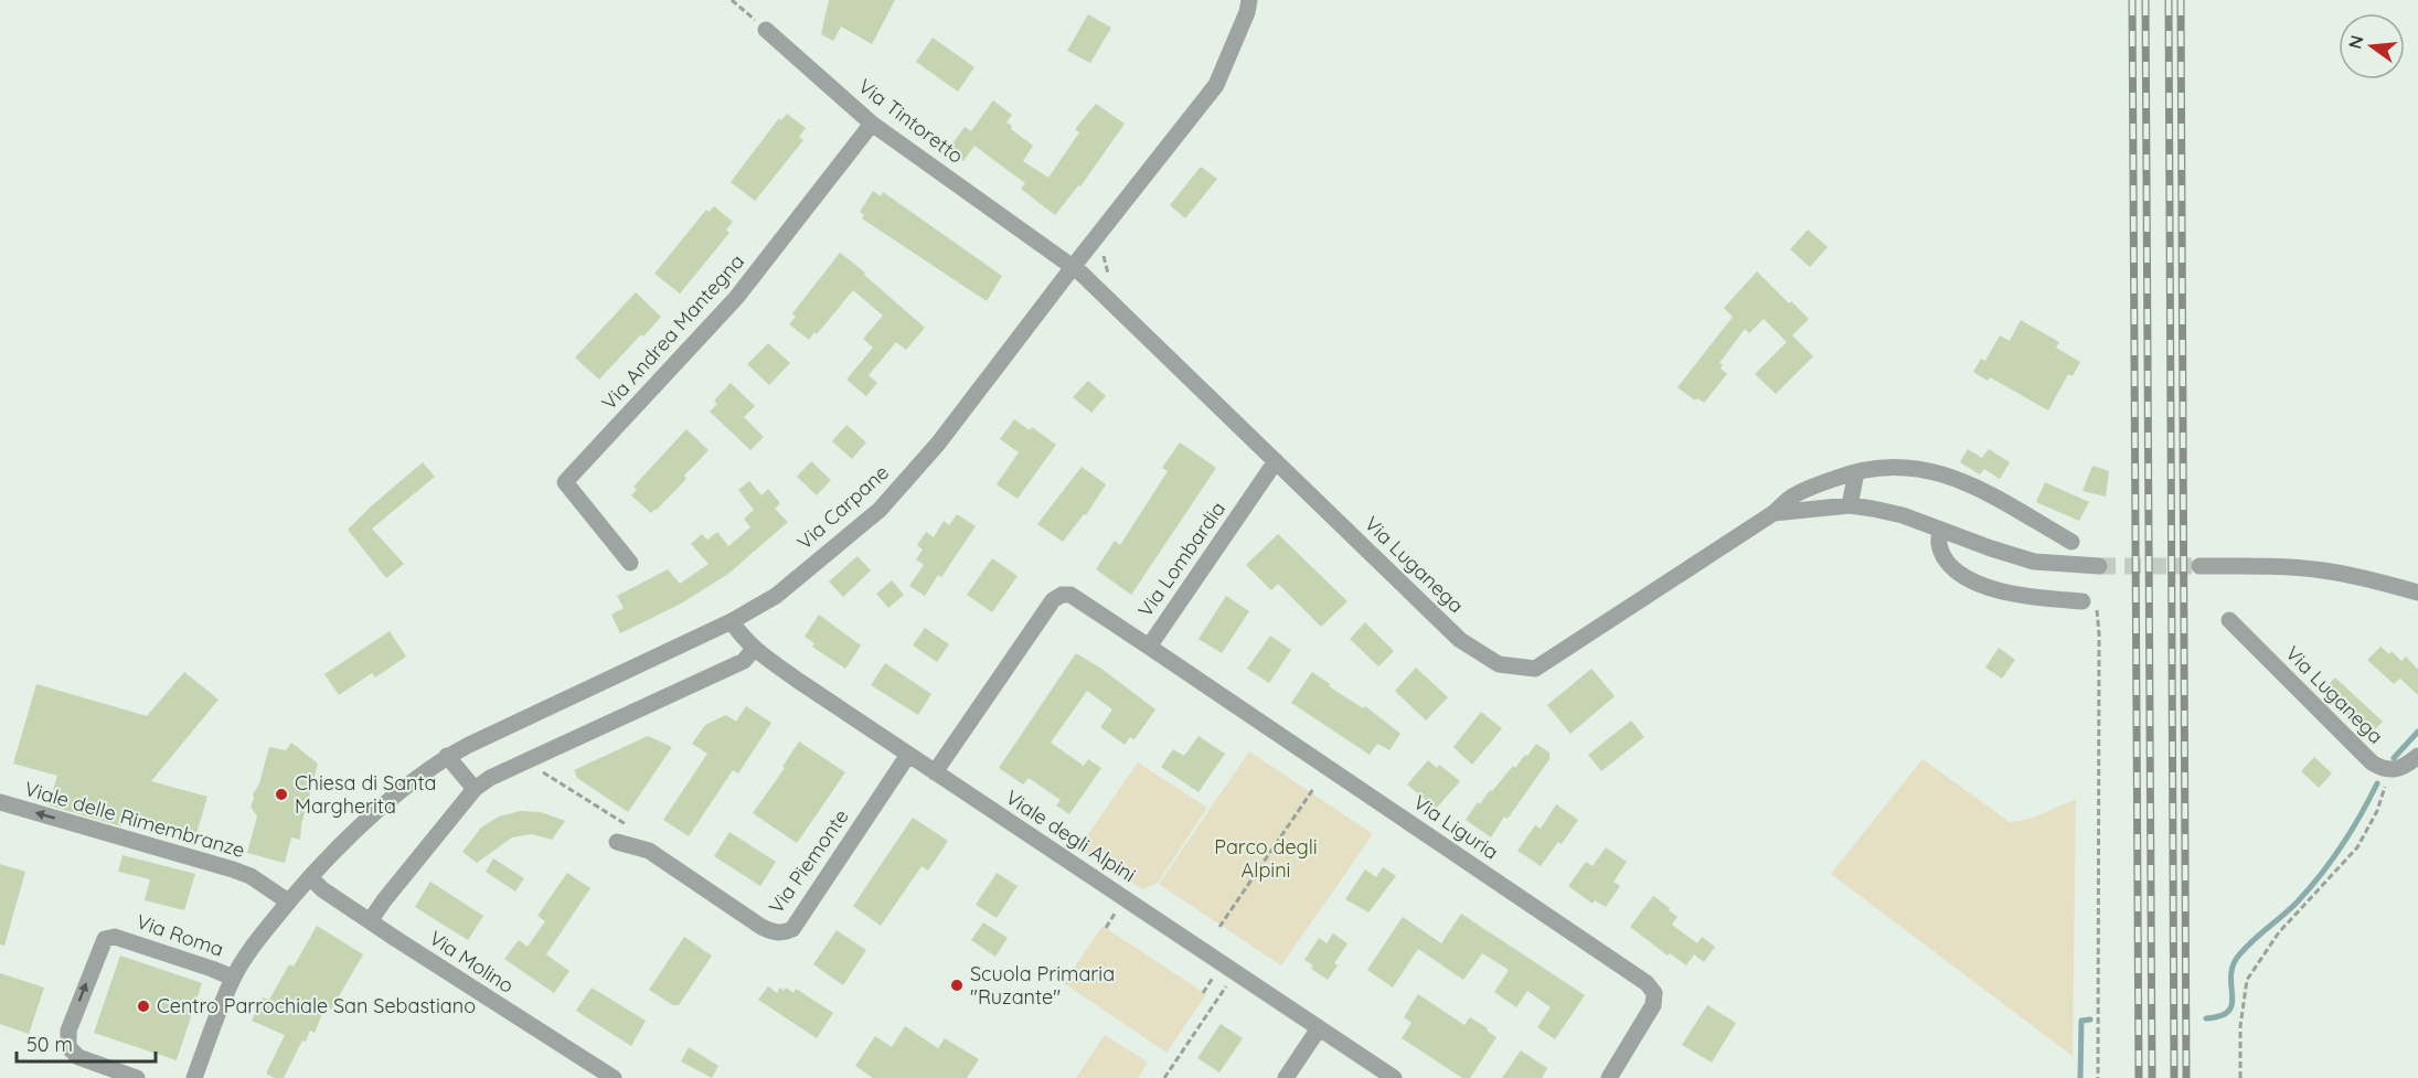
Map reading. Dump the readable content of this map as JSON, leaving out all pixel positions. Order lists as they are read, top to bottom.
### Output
{
  "streets": {
    "street": [
      "Via Tintoretto",
      "Via Andrea Mantegna",
      "Via Carpane",
      "Via Lombardia",
      "Via Luganega",
      "Viale delle Rimembranze",
      "Via Liguria",
      "Viale degli Alpini",
      "Via Piemonte",
      "Via Roma",
      "Via Molino"
    ]
  },
  "crossings": [
    ["Via Tintoretto", "Via Andrea Mantegna"],
    ["Via Tintoretto", "Via Carpane"],
    ["Via Tintoretto", "Via Luganega"],
    ["Via Carpane", "Via Luganega"],
    ["Via Carpane", "Viale degli Alpini"],
    ["Via Carpane", "Via Roma"],
    ["Via Carpane", "Via Molino"],
    ["Via Lombardia", "Via Luganega"],
    ["Via Lombardia", "Via Liguria"],
    ["Via Lombardia", "Viale degli Alpini"],
    ["Viale delle Rimembranze", "Via Roma"],
    ["Viale degli Alpini", "Via Piemonte"],
    ["Via Roma", "Via Molino"]
  ],
  "one_way": ["Viale delle Rimembranze"],
  "parks": ["Parco degli Alpini"],
  "places": ["Chiesa di Santa Margherita", "Scuola Primaria \"Ruzante\"", "Centro Parrochiale San Sebastiano"],
  "scale_bar": "50 m",
  "north": "left"
}
